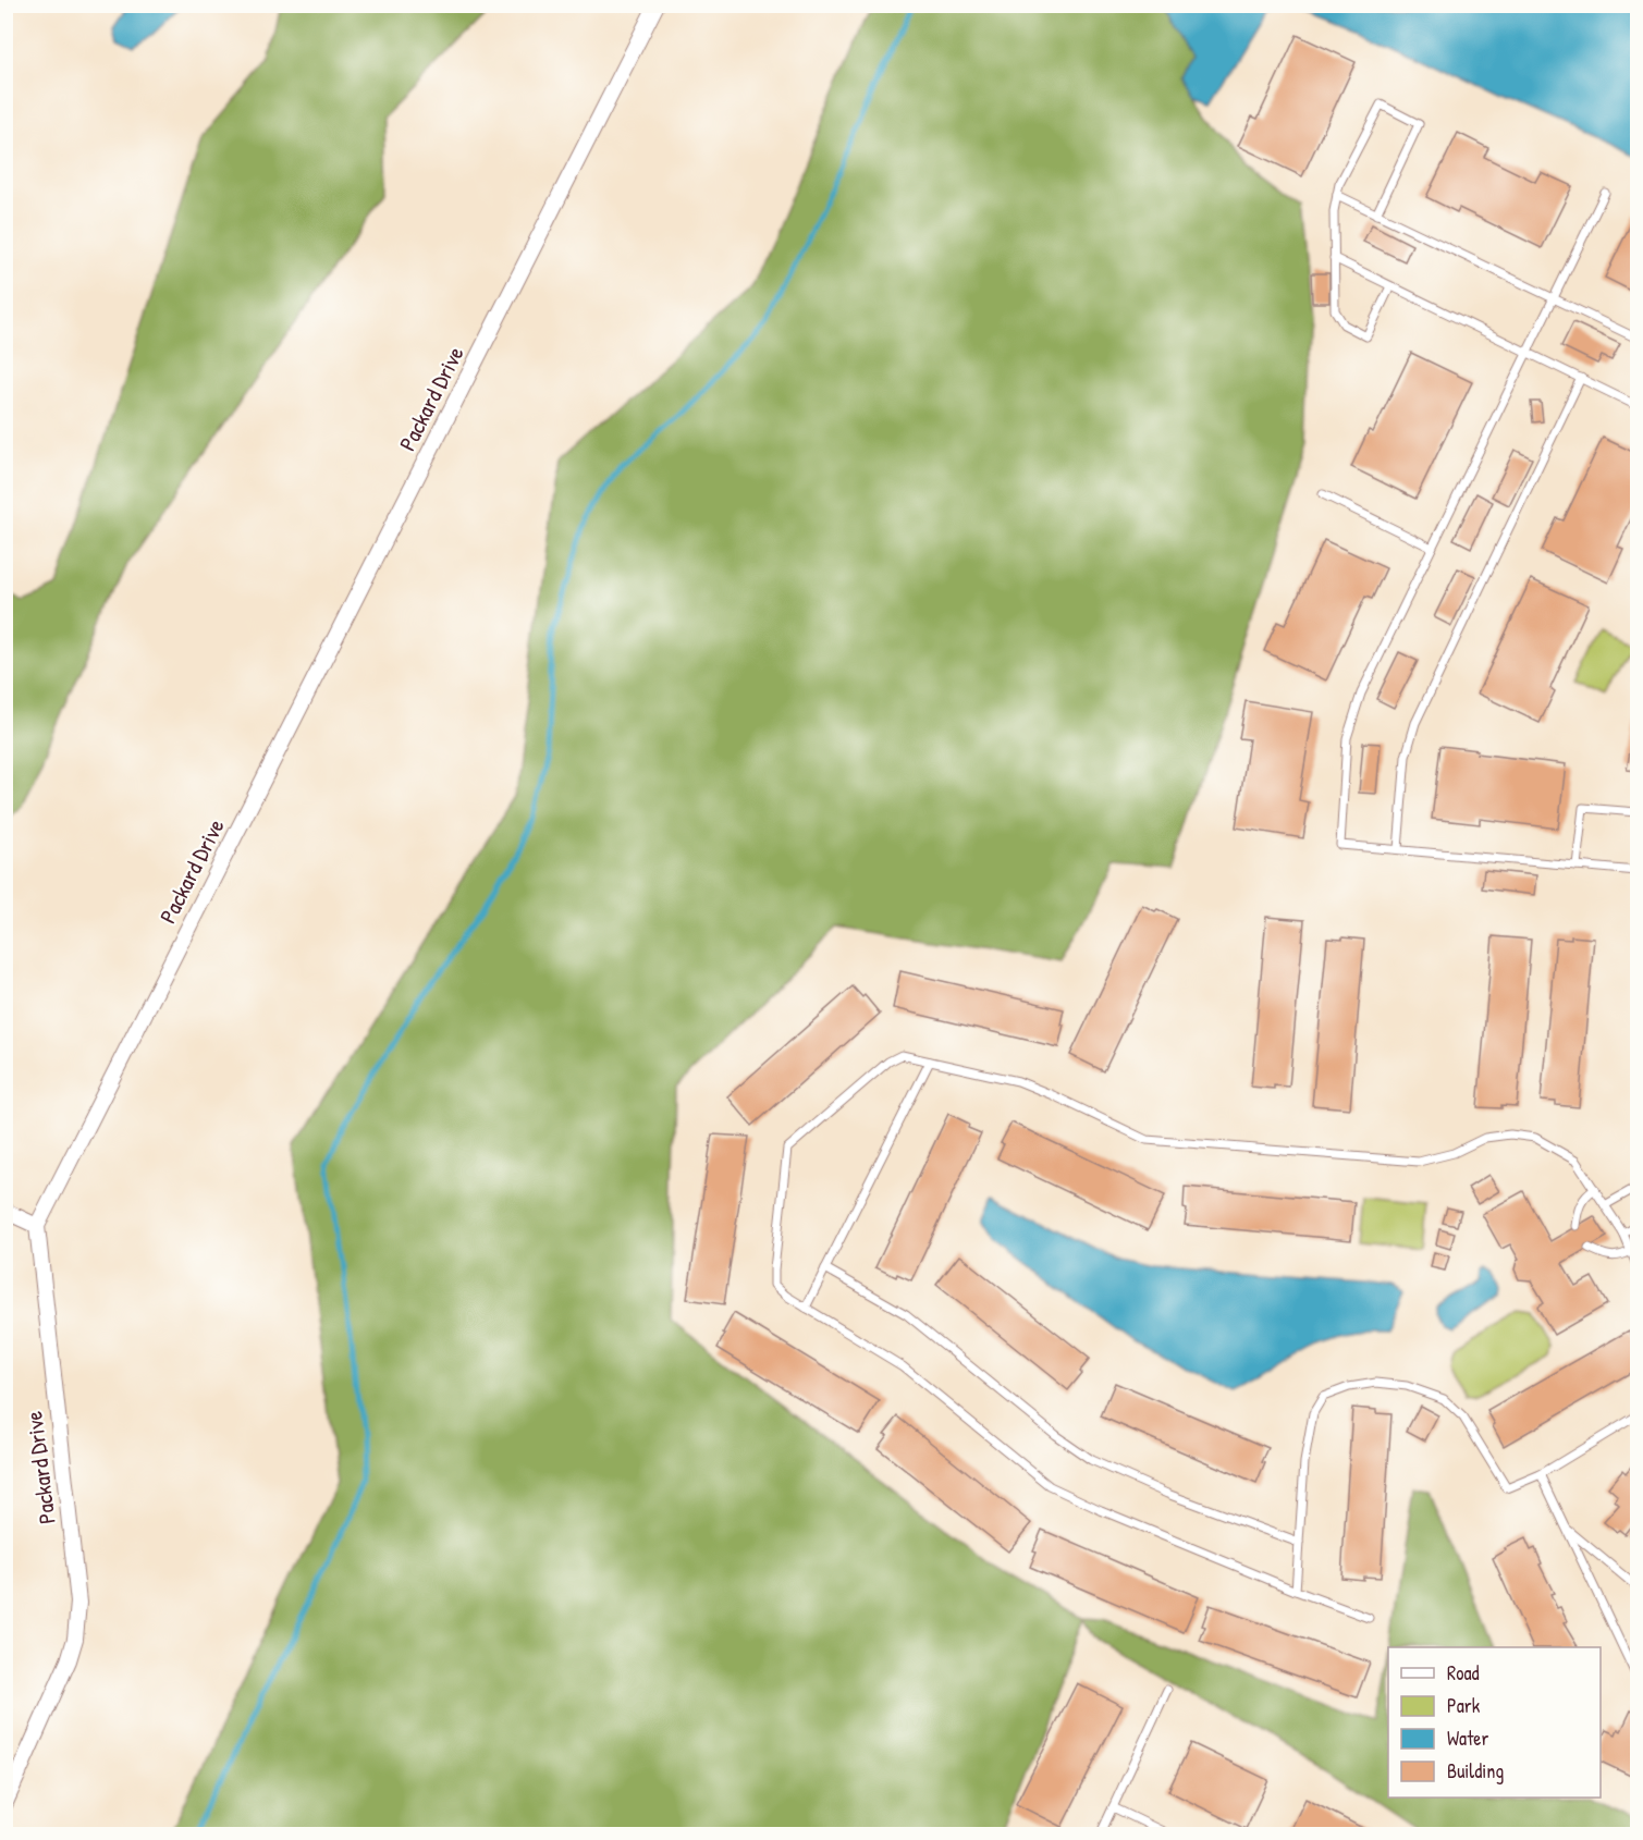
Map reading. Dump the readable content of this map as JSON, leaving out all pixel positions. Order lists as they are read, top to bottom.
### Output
{
  "streets": {
    "street": ["Packard Drive"]
  },
  "legend": [
    "Road",
    "Park",
    "Water",
    "Building"
  ]
}
